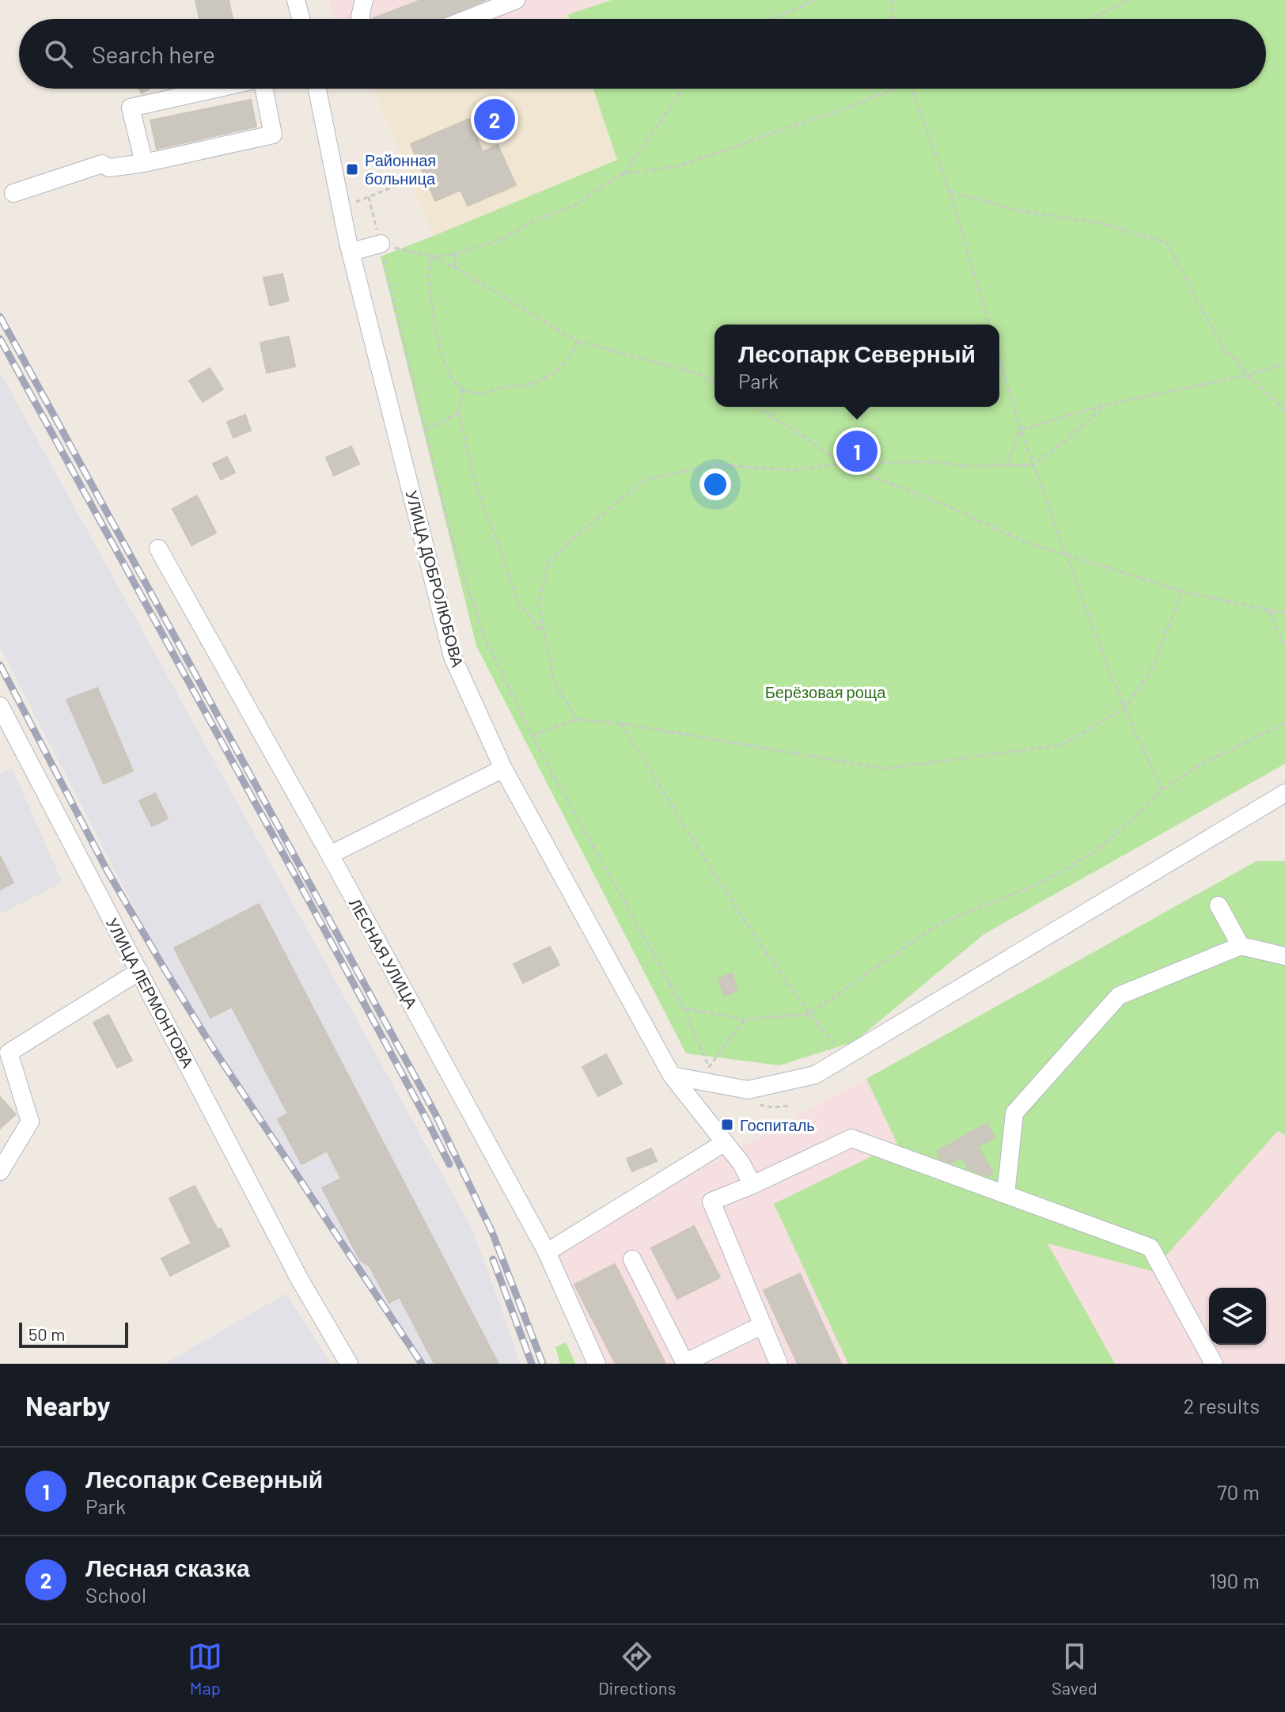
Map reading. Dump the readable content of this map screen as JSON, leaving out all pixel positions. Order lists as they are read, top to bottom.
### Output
{
  "streets": {
    "street": ["УЛИЦА ДОБРОЛЮБОВА", "ЛЕСНАЯ УЛИЦА", "УЛИЦА ЛЕРМОНТОВА"]
  },
  "parks": ["Берёзовая роща"],
  "places": {
    "transit": ["Районная больница", "Госпиталь"]
  },
  "scale_bar": "50 m",
  "page": {
    "search": "Search here",
    "pins": ["2", "1"],
    "popup": ["Лесопарк Северный", "Park"],
    "scale": "50 m",
    "heading": ["Nearby", "2 results"],
    "list": [
      {
        "mark": "1",
        "name": "Лесопарк Северный",
        "note": "Park",
        "value": "70 m"
      },
      {
        "mark": "2",
        "name": "Лесная сказка",
        "note": "School",
        "value": "190 m"
      }
    ],
    "nav": ["Map", "Directions", "Saved"]
  }
}
